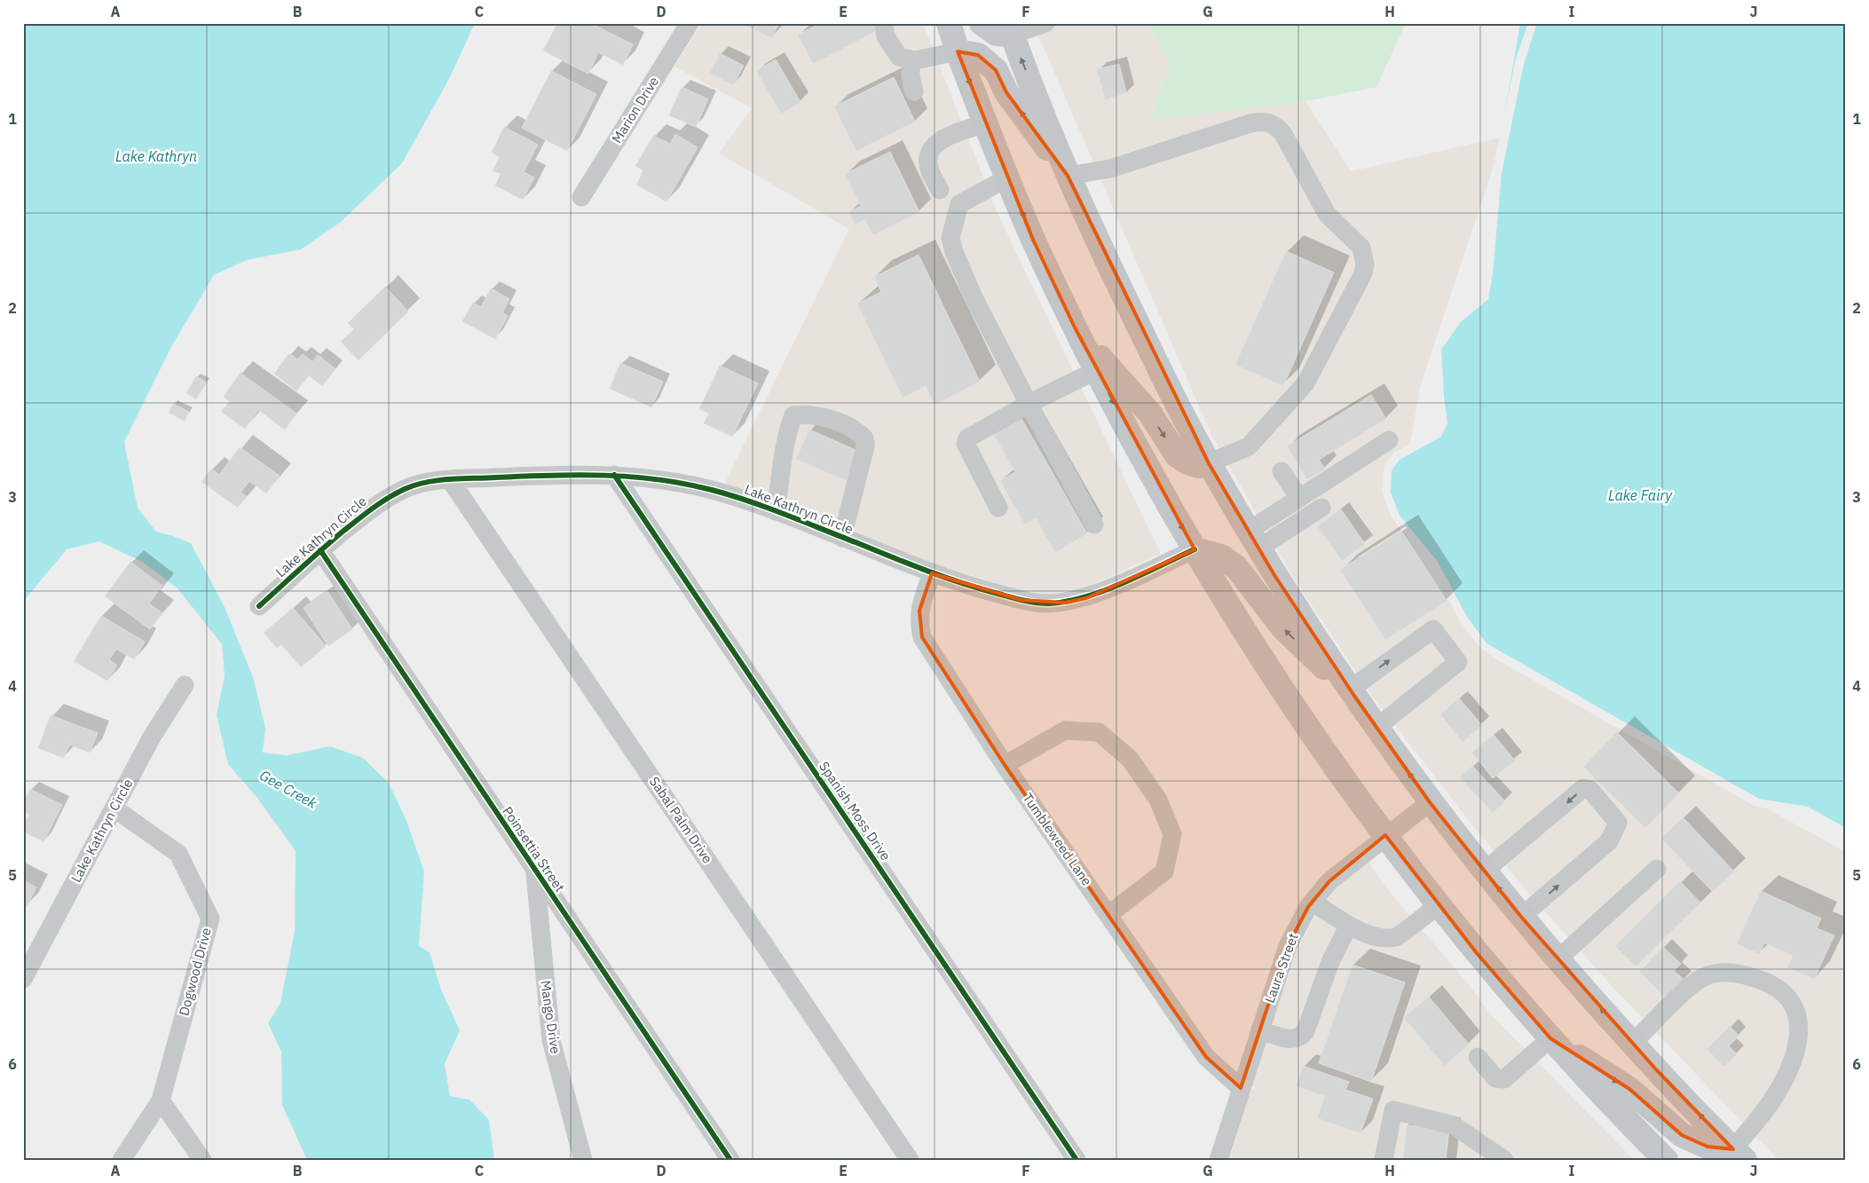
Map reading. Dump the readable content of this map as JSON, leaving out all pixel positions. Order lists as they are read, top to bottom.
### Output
{
  "streets": {
    "street": [
      "Marion Drive",
      "Lake Kathryn Circle",
      "Spanish Moss Drive",
      "Sabal Palm Drive",
      "Tumbleweed Lane",
      "Poinsettia Street",
      "Laura Street",
      "Dogwood Drive",
      "Mango Drive"
    ]
  },
  "crossings": [
    ["Lake Kathryn Circle", "Spanish Moss Drive"],
    ["Lake Kathryn Circle", "Sabal Palm Drive"],
    ["Lake Kathryn Circle", "Tumbleweed Lane"],
    ["Lake Kathryn Circle", "Poinsettia Street"],
    ["Lake Kathryn Circle", "Dogwood Drive"],
    ["Tumbleweed Lane", "Laura Street"],
    ["Poinsettia Street", "Mango Drive"]
  ],
  "water": ["Lake Kathryn", "Lake Fairy", "Gee Creek"],
  "grid": {
    "columns": [
      "A",
      "B",
      "C",
      "D",
      "E",
      "F",
      "G",
      "H",
      "I",
      "J"
    ],
    "rows": [
      "1",
      "2",
      "3",
      "4",
      "5",
      "6"
    ]
  }
}
